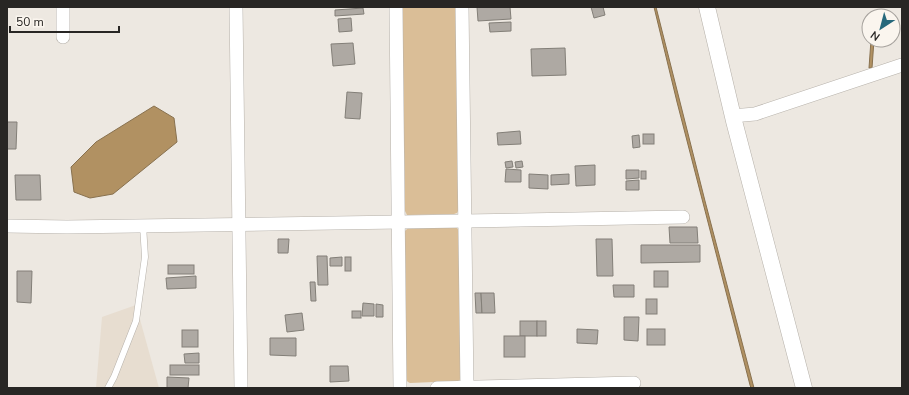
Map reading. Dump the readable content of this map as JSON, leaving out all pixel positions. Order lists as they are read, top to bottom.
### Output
{
  "scale_bar": "50 m",
  "north": "bottom left"
}
